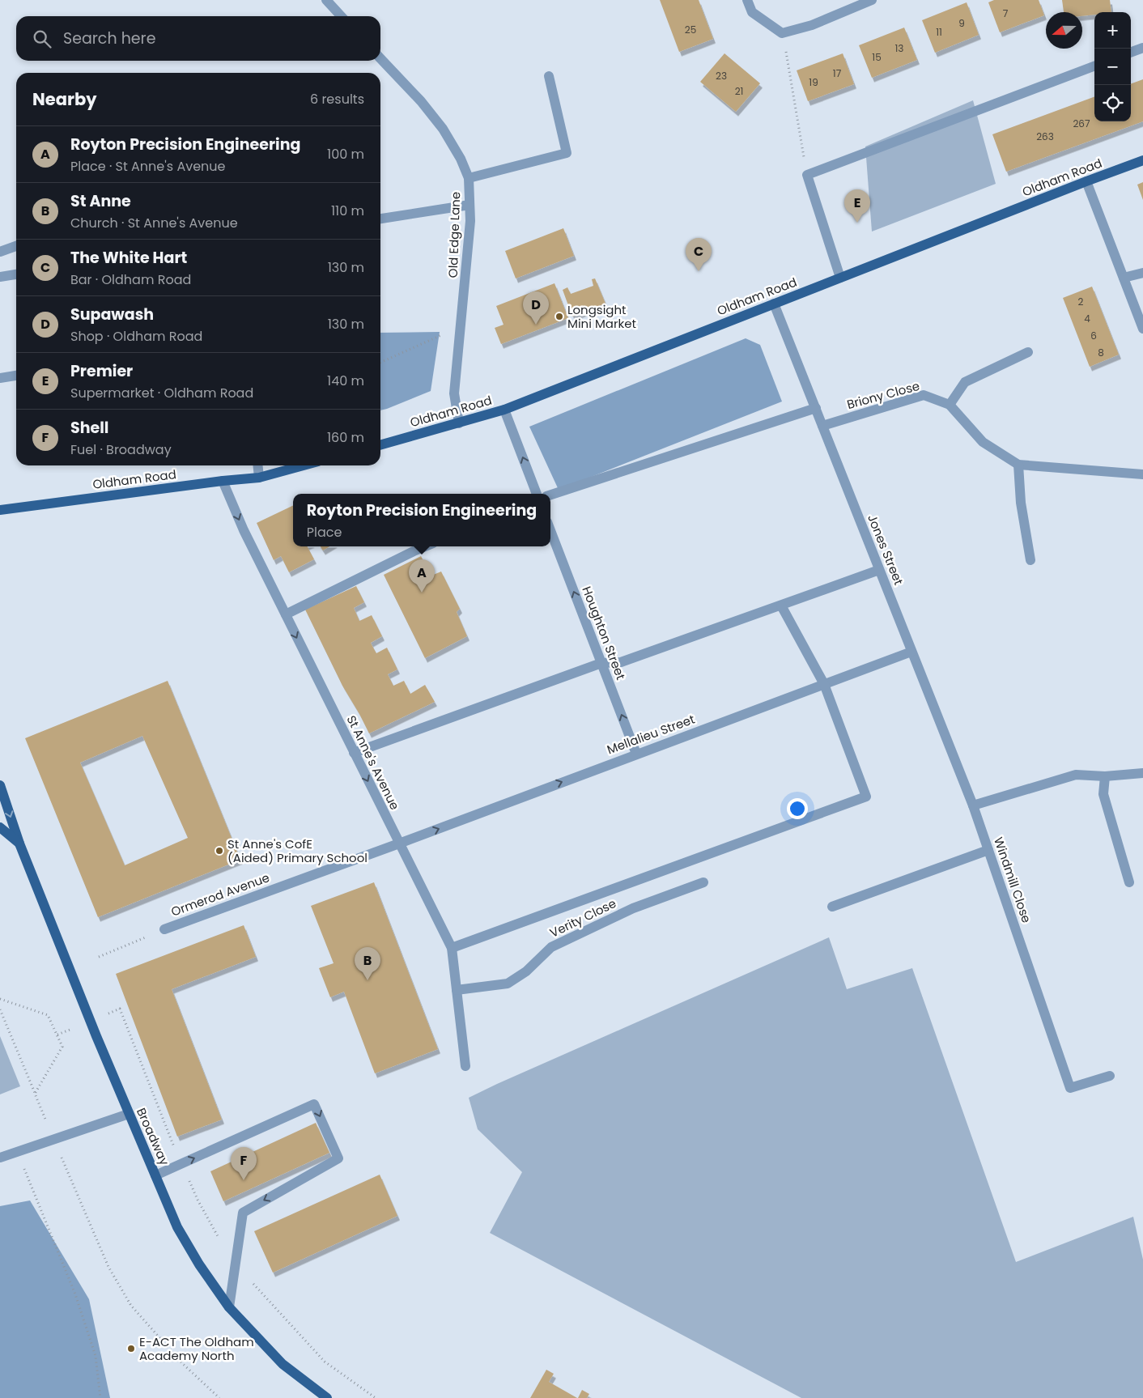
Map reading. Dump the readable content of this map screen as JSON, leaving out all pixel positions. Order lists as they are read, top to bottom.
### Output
{
  "streets": {
    "main road": ["Oldham Road", "Broadway"],
    "street": [
      "Old Edge Lane",
      "Briony Close",
      "Jones Street",
      "Houghton Street",
      "Mellalieu Street",
      "St Anne's Avenue",
      "Windmill Close",
      "Ormerod Avenue",
      "Verity Close"
    ]
  },
  "crossings": [
    ["Oldham Road", "Old Edge Lane"],
    ["Oldham Road", "Jones Street"],
    ["Oldham Road", "St Anne's Avenue"],
    ["Briony Close", "Jones Street"],
    ["Jones Street", "Mellalieu Street"],
    ["Jones Street", "Windmill Close"],
    ["Houghton Street", "Mellalieu Street"],
    ["Mellalieu Street", "St Anne's Avenue"],
    ["Mellalieu Street", "Ormerod Avenue"],
    ["St Anne's Avenue", "Ormerod Avenue"],
    ["St Anne's Avenue", "Verity Close"]
  ],
  "one_way": ["Houghton Street", "Mellalieu Street", "St Anne's Avenue"],
  "places": ["Longsight Mini Market", "St Anne's CofE (Aided) Primary School", "E-ACT The Oldham Academy North"],
  "house_numbers": [
    "7",
    "9",
    "25",
    "11",
    "13",
    "15",
    "17",
    "23",
    "19",
    "21",
    "267",
    "263",
    "2",
    "4",
    "6",
    "8"
  ],
  "north": "left",
  "page": {
    "map_buttons": ["+", "−"],
    "search": "Search here",
    "heading": ["Nearby", "6 results"],
    "list": [
      {
        "mark": "A",
        "name": "Royton Precision Engineering",
        "note": "Place · St Anne's Avenue",
        "value": "100 m"
      },
      {
        "mark": "B",
        "name": "St Anne",
        "note": "Church · St Anne's Avenue",
        "value": "110 m"
      },
      {
        "mark": "C",
        "name": "The White Hart",
        "note": "Bar · Oldham Road",
        "value": "130 m"
      },
      {
        "mark": "D",
        "name": "Supawash",
        "note": "Shop · Oldham Road",
        "value": "130 m"
      },
      {
        "mark": "E",
        "name": "Premier",
        "note": "Supermarket · Oldham Road",
        "value": "140 m"
      },
      {
        "mark": "F",
        "name": "Shell",
        "note": "Fuel · Broadway",
        "value": "160 m"
      }
    ],
    "pins": [
      "E",
      "C",
      "D",
      "A",
      "B",
      "F"
    ],
    "popup": ["Royton Precision Engineering", "Place"]
  }
}
